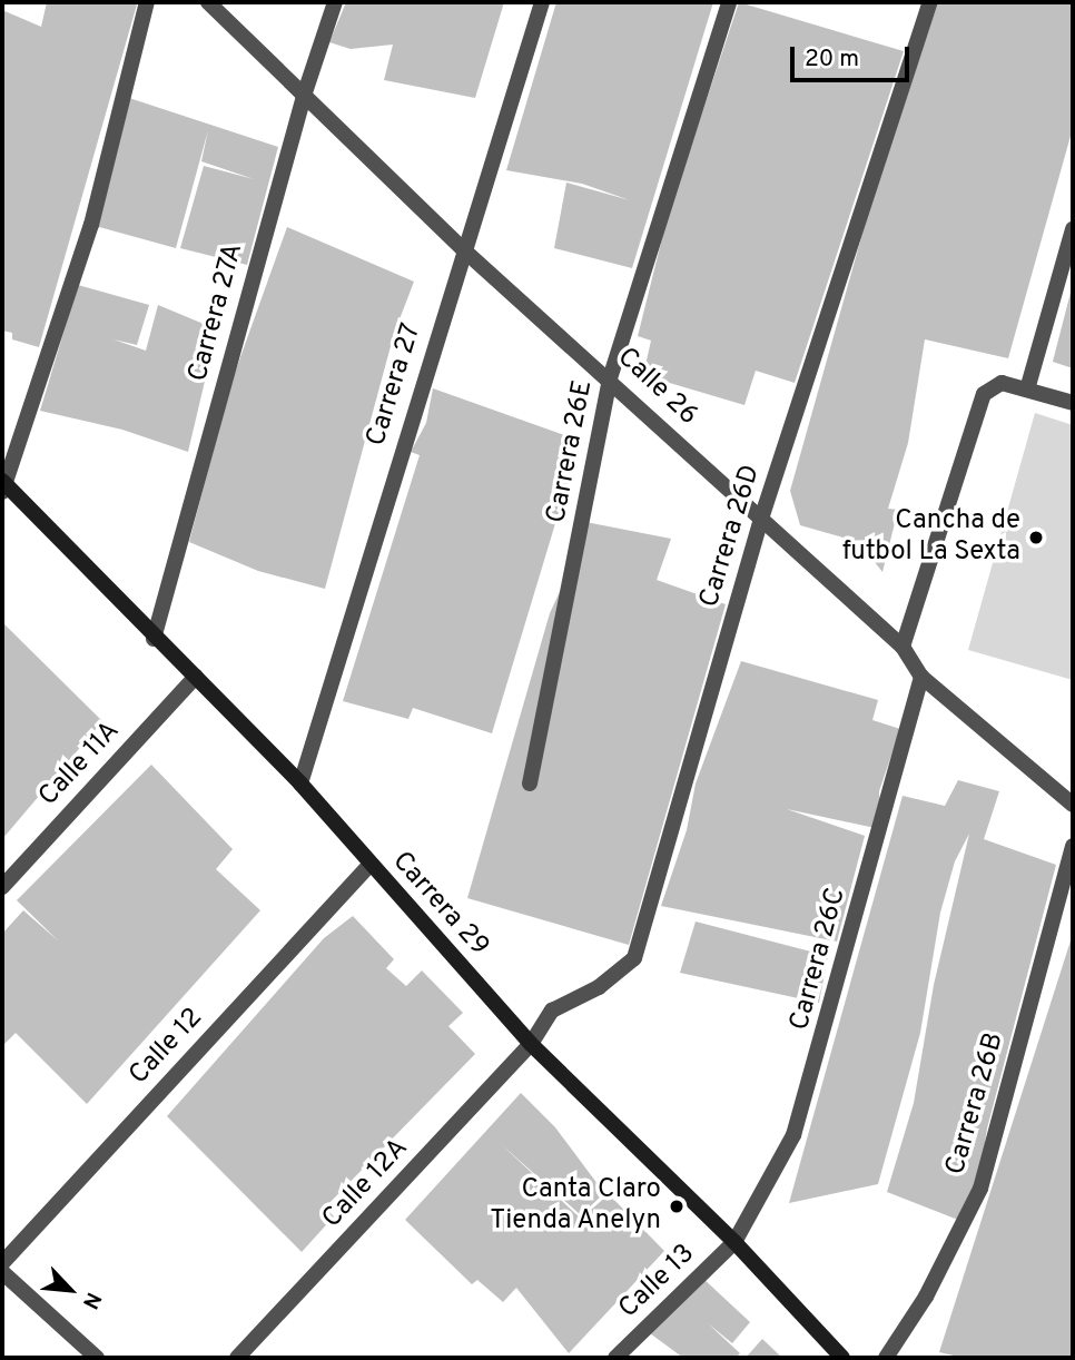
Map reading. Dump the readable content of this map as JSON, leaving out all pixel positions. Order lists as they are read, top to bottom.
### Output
{
  "streets": {
    "street": [
      "Carrera 27A",
      "Carrera 27",
      "Calle 26",
      "Carrera 26E",
      "Carrera 26D",
      "Calle 11A",
      "Carrera 29",
      "Carrera 26C",
      "Calle 12",
      "Carrera 26B",
      "Calle 12A",
      "Calle 13"
    ]
  },
  "crossings": [
    ["Carrera 27A", "Calle 26"],
    ["Carrera 27A", "Carrera 29"],
    ["Carrera 27", "Calle 26"],
    ["Carrera 27", "Carrera 29"],
    ["Calle 26", "Carrera 26E"],
    ["Calle 26", "Carrera 26D"],
    ["Calle 26", "Carrera 26C"],
    ["Carrera 26D", "Carrera 29"],
    ["Carrera 26D", "Calle 12A"],
    ["Calle 11A", "Carrera 29"],
    ["Carrera 29", "Carrera 26C"],
    ["Carrera 29", "Calle 12"],
    ["Carrera 29", "Calle 12A"],
    ["Carrera 29", "Calle 13"],
    ["Carrera 26C", "Calle 13"]
  ],
  "places": ["Cancha de futbol La Sexta", "Canta Claro Tienda Anelyn"],
  "scale_bar": "20 m",
  "north": "bottom right"
}
